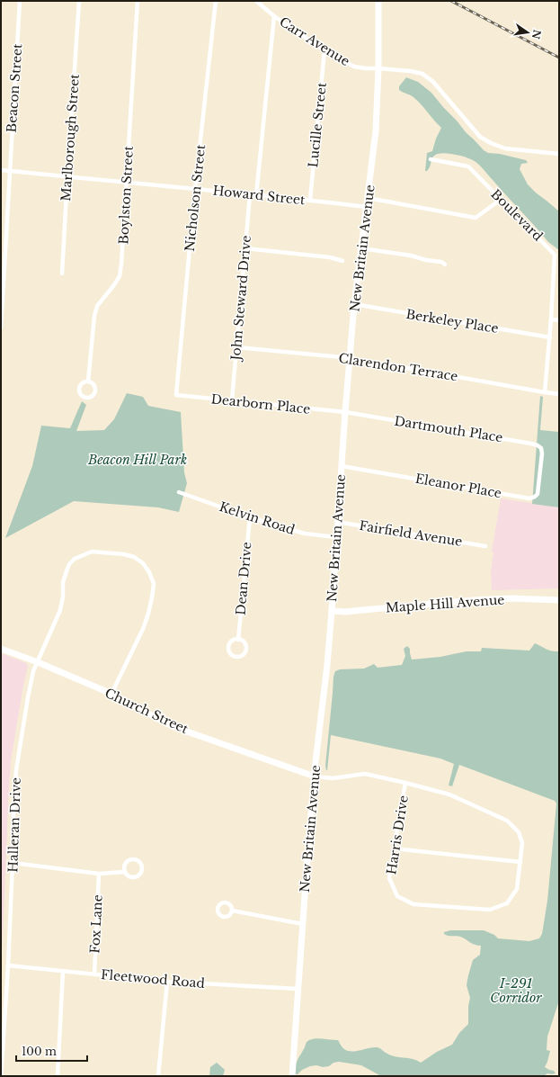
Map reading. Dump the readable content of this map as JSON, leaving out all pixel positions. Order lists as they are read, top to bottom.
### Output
{
  "streets": {
    "main road": ["New Britain Avenue", "Maple Hill Avenue", "Church Street"],
    "street": [
      "Carr Avenue",
      "Beacon Street",
      "Lucille Street",
      "Marlborough Street",
      "Boylston Street",
      "Howard Street",
      "Nicholson Street",
      "Boulevard",
      "John Steward Drive",
      "Berkeley Place",
      "Clarendon Terrace",
      "Dearborn Place",
      "Dartmouth Place",
      "Eleanor Place",
      "Kelvin Road",
      "Fairfield Avenue",
      "Dean Drive",
      "Halleran Drive",
      "Harris Drive",
      "Fox Lane",
      "Fleetwood Road"
    ]
  },
  "crossings": [
    ["Carr Avenue", "Lucille Street"],
    ["Carr Avenue", "New Britain Avenue"],
    ["Beacon Street", "Howard Street"],
    ["Lucille Street", "Howard Street"],
    ["Marlborough Street", "Howard Street"],
    ["Boylston Street", "Howard Street"],
    ["Howard Street", "Nicholson Street"],
    ["Howard Street", "New Britain Avenue"],
    ["Howard Street", "John Steward Drive"],
    ["Nicholson Street", "Dearborn Place"],
    ["Boulevard", "Berkeley Place"],
    ["Boulevard", "Clarendon Terrace"],
    ["New Britain Avenue", "Berkeley Place"],
    ["New Britain Avenue", "Clarendon Terrace"],
    ["New Britain Avenue", "Dearborn Place"],
    ["New Britain Avenue", "Dartmouth Place"],
    ["New Britain Avenue", "Eleanor Place"],
    ["New Britain Avenue", "Kelvin Road"],
    ["New Britain Avenue", "Fairfield Avenue"],
    ["New Britain Avenue", "Maple Hill Avenue"],
    ["New Britain Avenue", "Church Street"],
    ["New Britain Avenue", "Harris Drive"],
    ["New Britain Avenue", "Fleetwood Road"],
    ["John Steward Drive", "Clarendon Terrace"],
    ["John Steward Drive", "Dearborn Place"],
    ["Dearborn Place", "Dartmouth Place"],
    ["Dartmouth Place", "Eleanor Place"],
    ["Kelvin Road", "Dean Drive"],
    ["Church Street", "Halleran Drive"],
    ["Church Street", "Harris Drive"],
    ["Halleran Drive", "Fleetwood Road"],
    ["Fox Lane", "Fleetwood Road"]
  ],
  "parks": ["Beacon Hill Park", "I-291 Corridor"],
  "scale_bar": "100 m",
  "north": "right"
}
